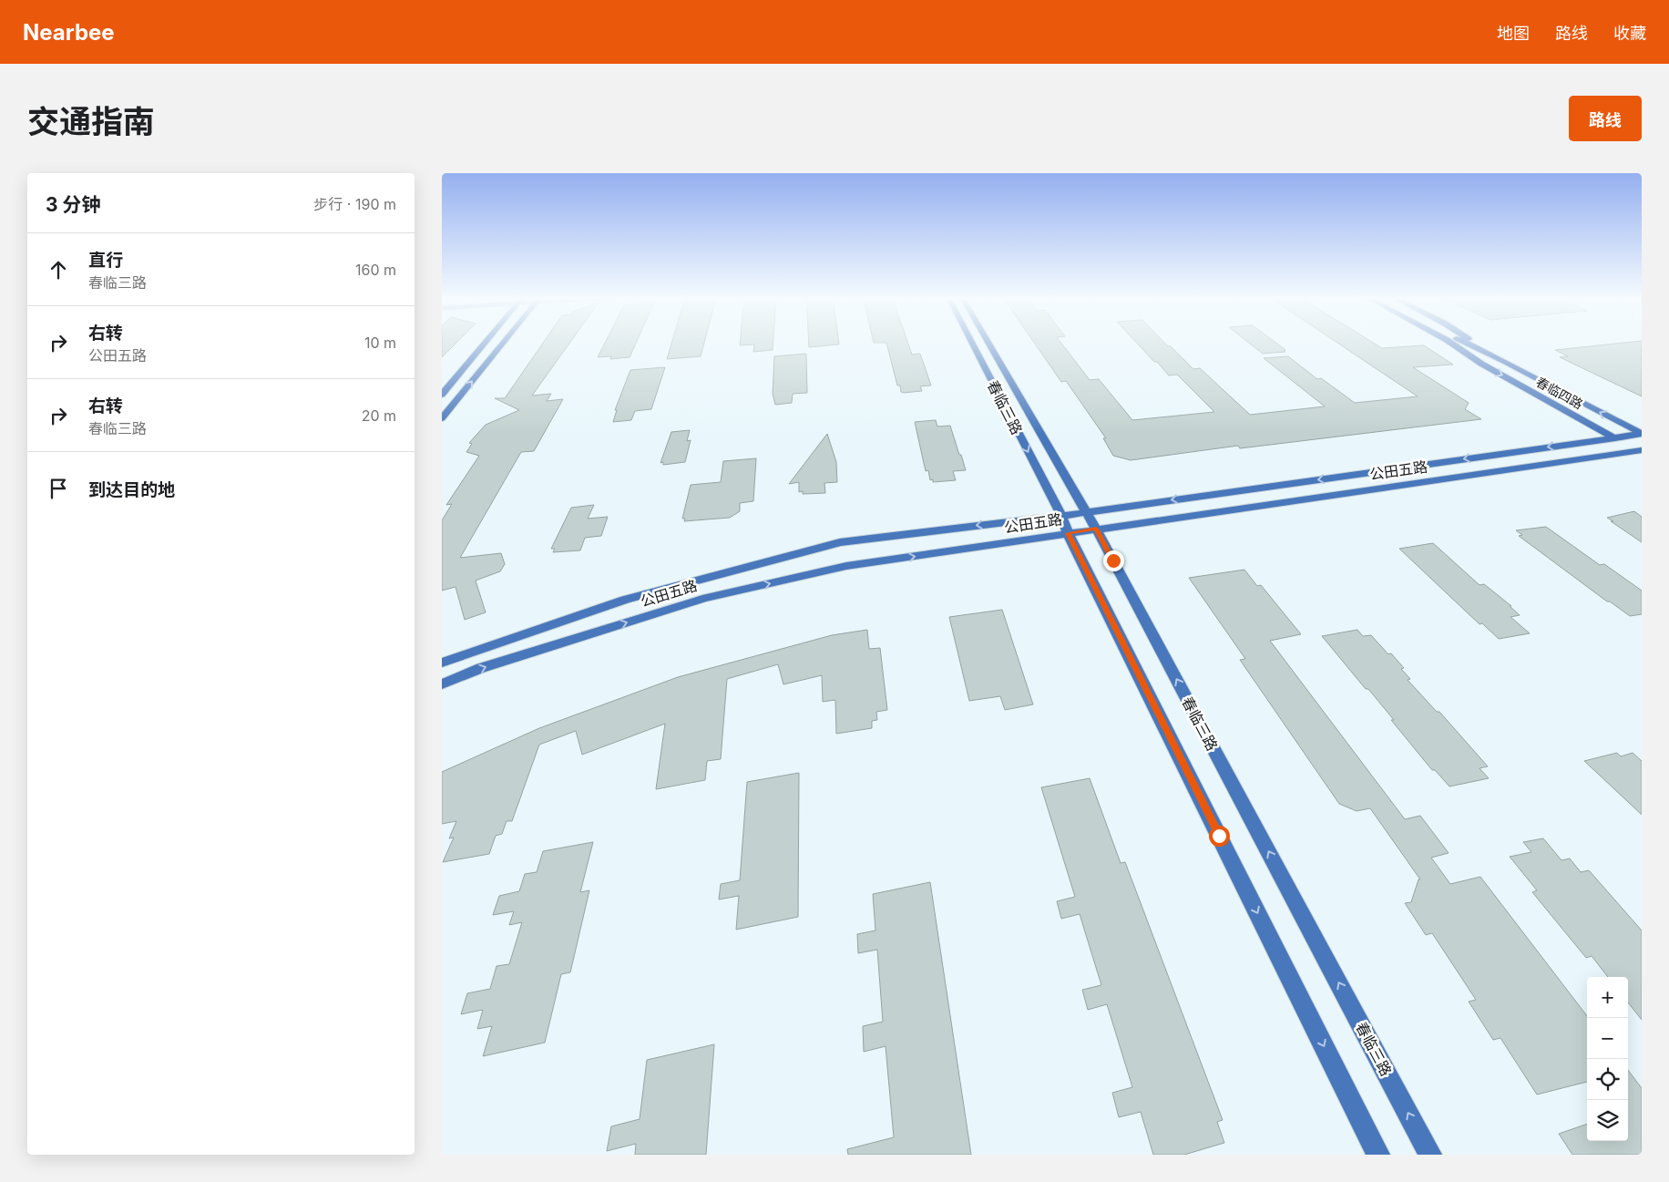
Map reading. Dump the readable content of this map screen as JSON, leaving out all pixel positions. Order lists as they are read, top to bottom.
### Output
{
  "streets": {
    "street": ["春临四路", "春临三路", "公田五路"]
  },
  "crossings": [
    ["春临四路", "公田五路"],
    ["春临三路", "公田五路"]
  ],
  "page": {
    "header": "Nearbee",
    "nav": ["地图", "路线", "收藏"],
    "title": "交通指南",
    "buttons": "路线",
    "heading": ["3 分钟", "步行 · 190 m"],
    "list": [
      ["直行", "春临三路", "160 m"],
      ["右转", "公田五路", "10 m"],
      ["右转", "春临三路", "20 m"],
      "到达目的地"
    ],
    "map_buttons": ["+", "−"]
  }
}
